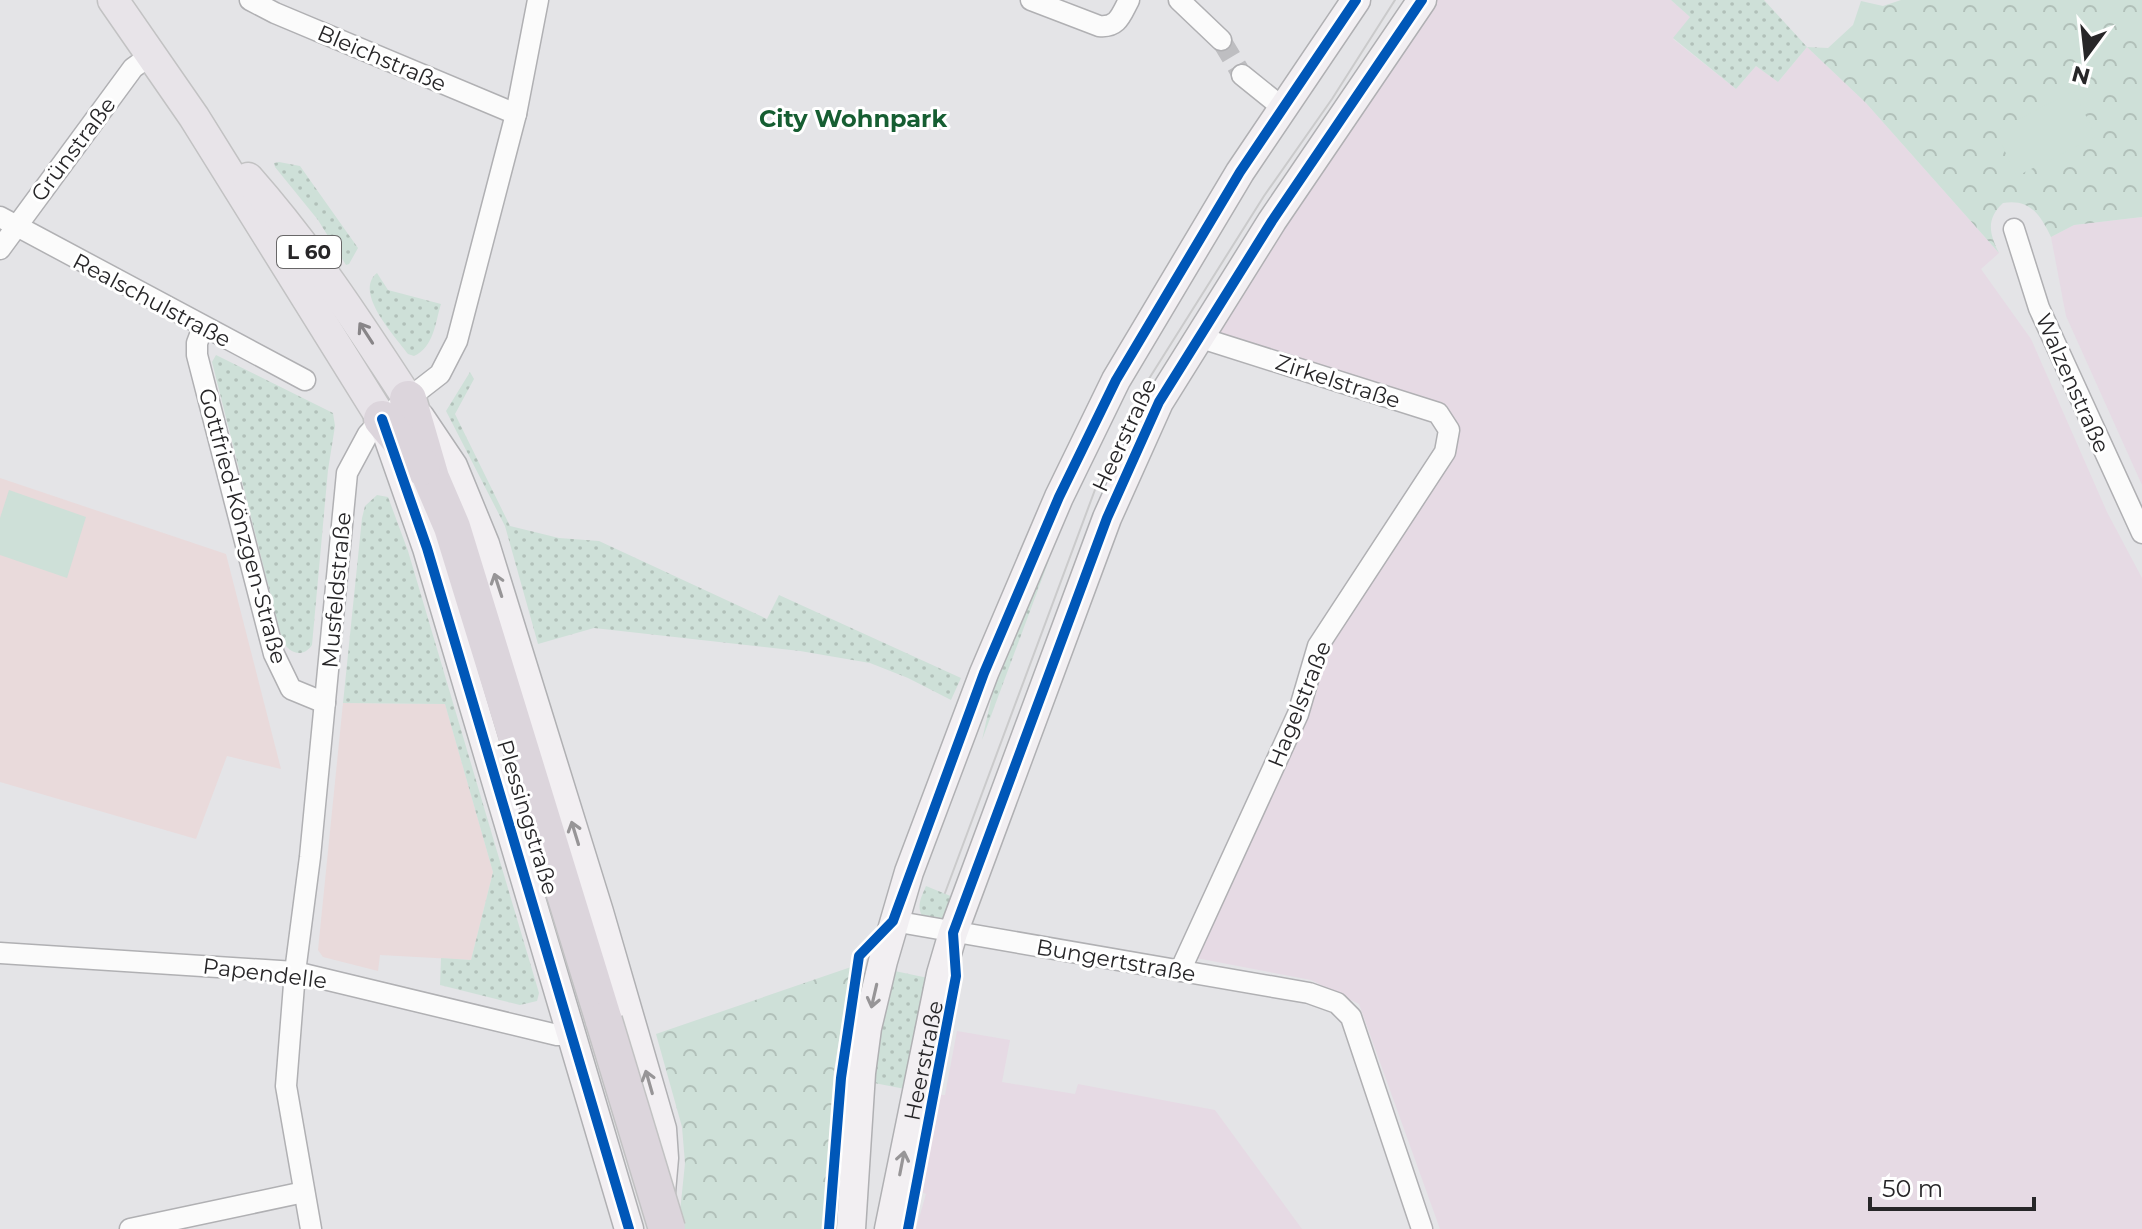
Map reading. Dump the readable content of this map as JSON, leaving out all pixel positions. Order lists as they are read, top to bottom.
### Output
{
  "streets": {
    "highway": ["Plessingstraße"],
    "main road": ["L 60"],
    "street": [
      "Bleichstraße",
      "Grünstraße",
      "Realschulstraße",
      "Zirkelstraße",
      "Walzenstraße",
      "Heerstraße",
      "Gottfried-Könzgen-Straße",
      "Musfeldstraße",
      "Hagelstraße",
      "Bungertstraße",
      "Papendelle"
    ]
  },
  "crossings": [
    ["Bleichstraße", "Musfeldstraße"],
    ["Grünstraße", "L 60"],
    ["Grünstraße", "Realschulstraße"],
    ["L 60", "Musfeldstraße"],
    ["L 60", "Plessingstraße"],
    ["Realschulstraße", "Gottfried-Könzgen-Straße"],
    ["Zirkelstraße", "Heerstraße"],
    ["Zirkelstraße", "Hagelstraße"],
    ["Heerstraße", "Bungertstraße"],
    ["Gottfried-Könzgen-Straße", "Musfeldstraße"],
    ["Musfeldstraße", "Plessingstraße"],
    ["Musfeldstraße", "Papendelle"],
    ["Hagelstraße", "Bungertstraße"],
    ["Plessingstraße", "Papendelle"]
  ],
  "districts": ["City Wohnpark"],
  "scale_bar": "50 m",
  "north": "bottom"
}
